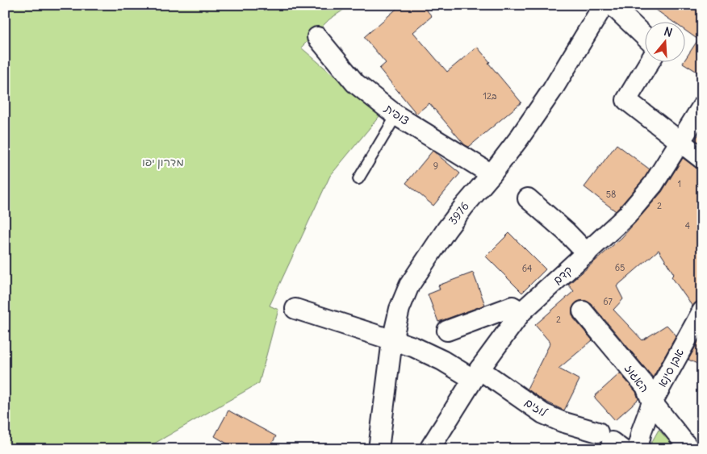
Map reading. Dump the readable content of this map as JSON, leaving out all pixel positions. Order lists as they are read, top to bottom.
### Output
{
  "streets": {
    "street": [
      "צופית",
      "3976",
      "קדם",
      "אבן סינא",
      "האגוז",
      "לוזים"
    ]
  },
  "crossings": [
    ["צופית", "3976"],
    ["3976", "לוזים"],
    ["קדם", "לוזים"],
    ["אבן סינא", "האגוז"]
  ],
  "parks": ["מדרון יפו"],
  "house_numbers": [
    "12ב",
    "9",
    "1",
    "58",
    "2",
    "4",
    "65",
    "64",
    "67",
    "2"
  ],
  "north": "top"
}
